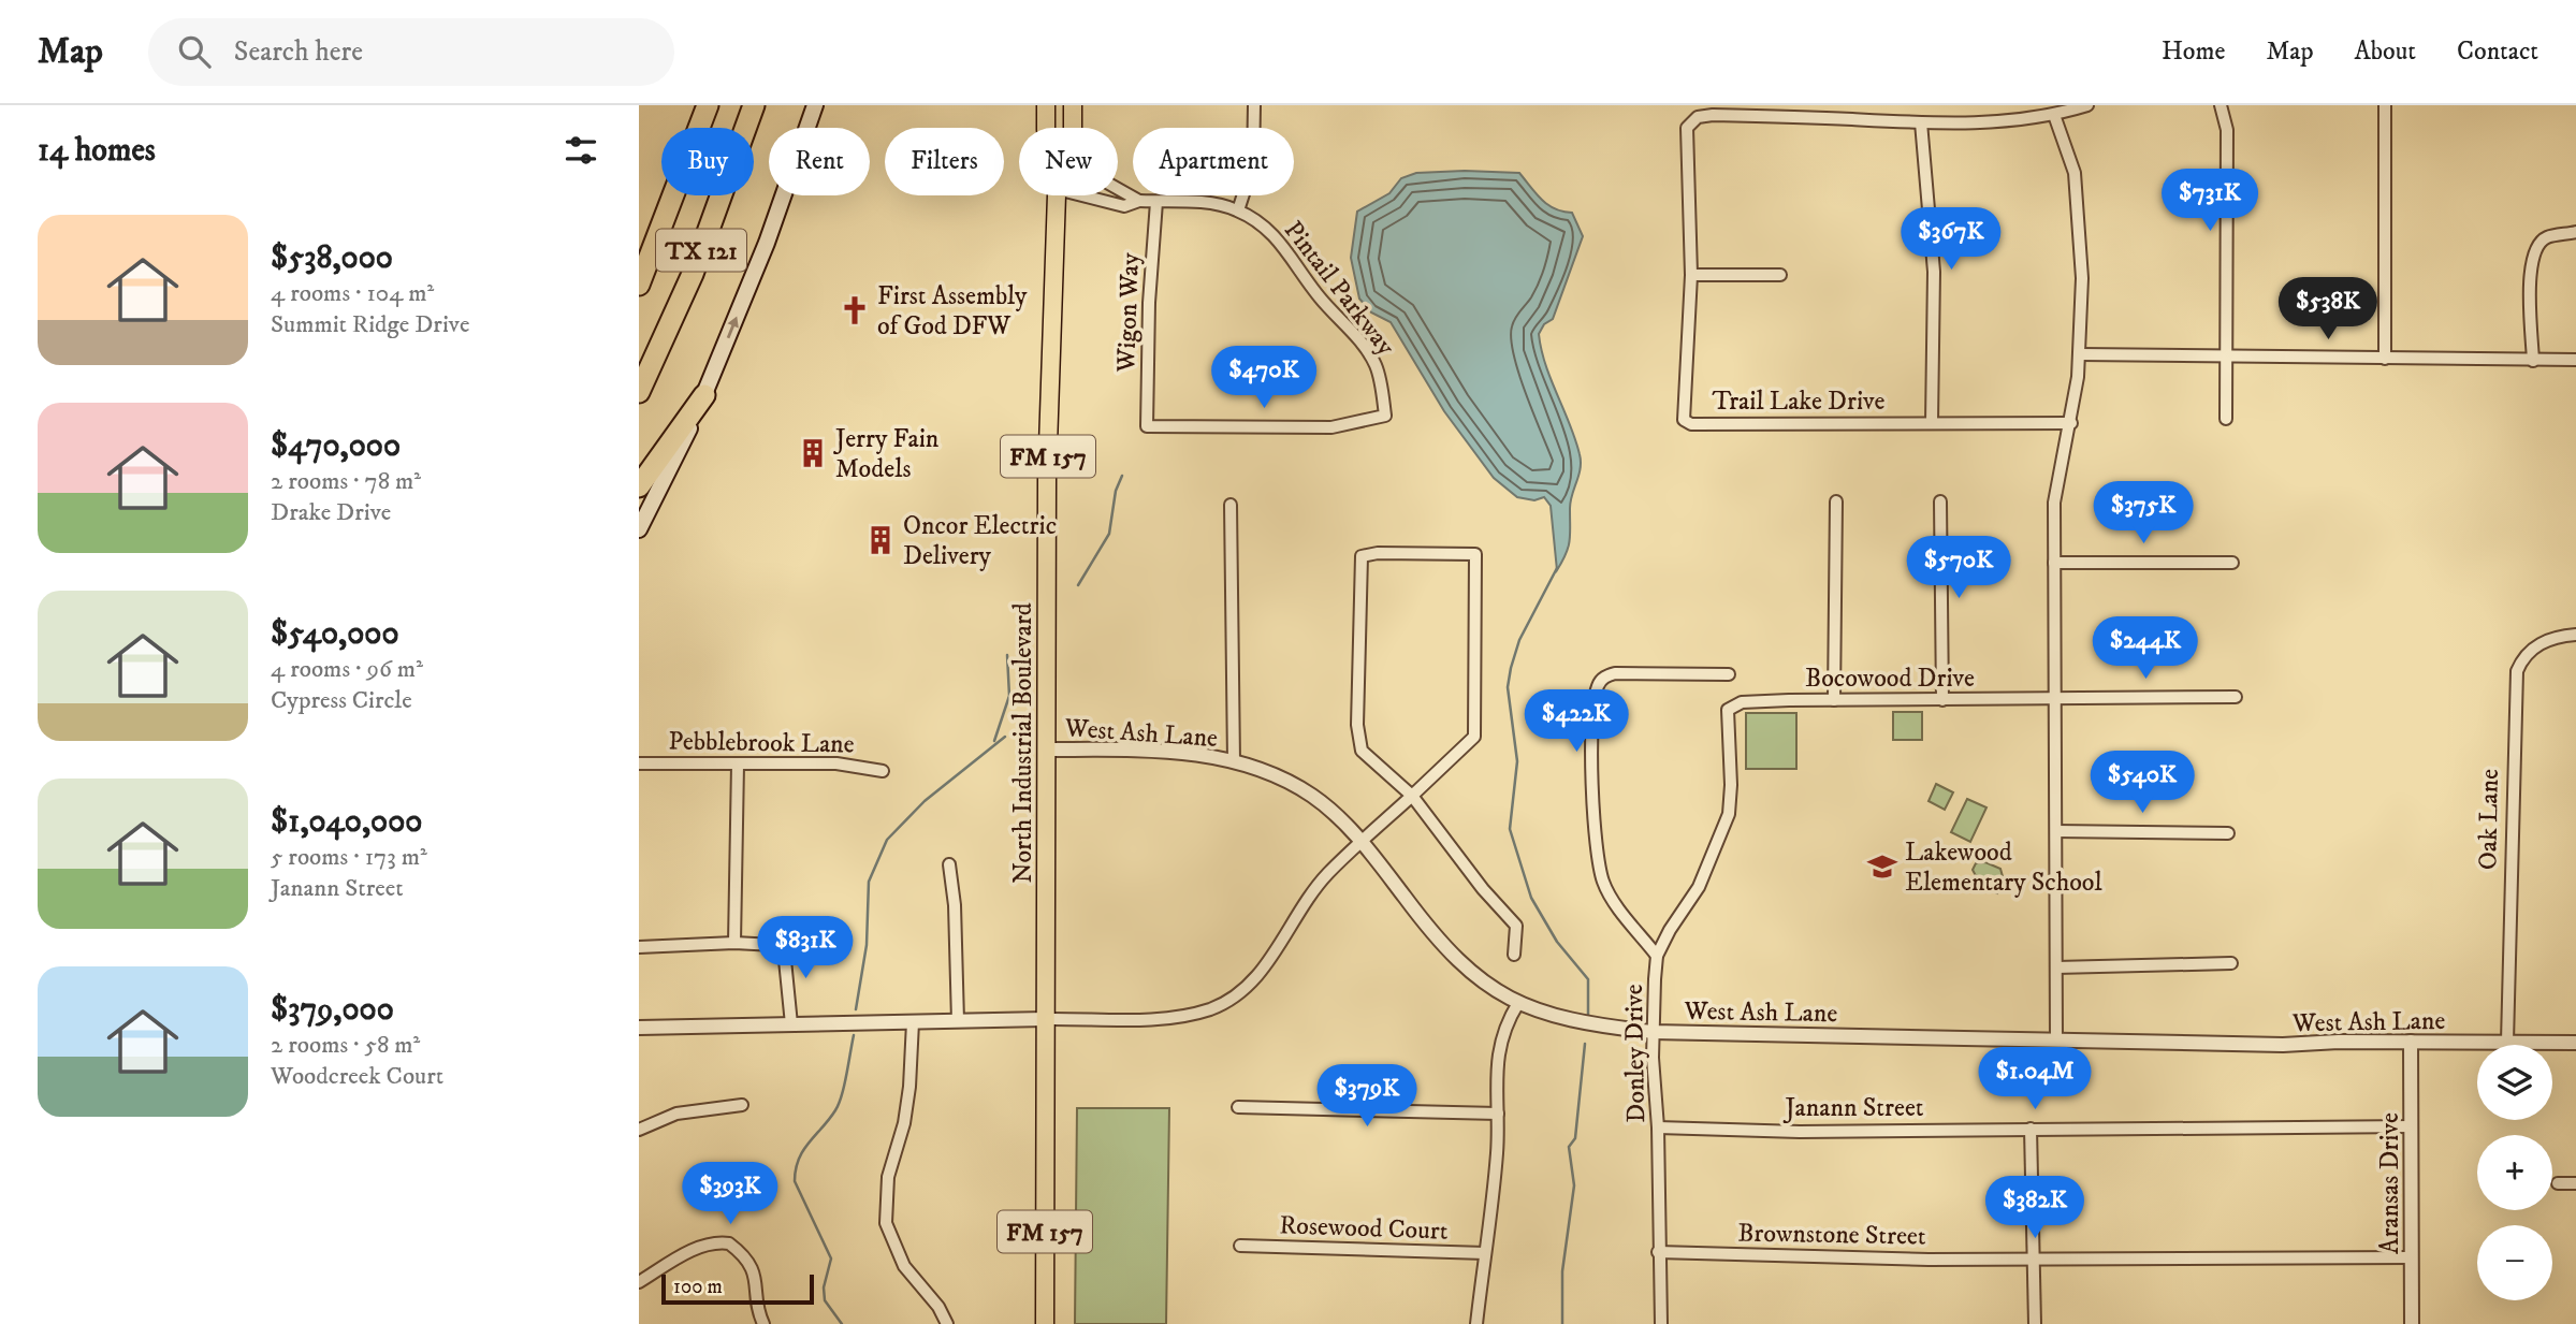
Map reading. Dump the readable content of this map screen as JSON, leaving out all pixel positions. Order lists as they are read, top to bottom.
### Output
{
  "streets": {
    "highway": ["TX 121"],
    "main road": ["FM 157", "North Industrial Boulevard"],
    "street": [
      "Pintail Parkway",
      "Wigon Way",
      "Trail Lake Drive",
      "Bocowood Drive",
      "West Ash Lane",
      "Pebblebrook Lane",
      "Oak Lane",
      "Donley Drive",
      "Janann Street",
      "Aransas Drive",
      "Rosewood Court",
      "Brownstone Street"
    ]
  },
  "crossings": [
    ["Pintail Parkway", "Wigon Way"],
    ["Bocowood Drive", "Donley Drive"],
    ["West Ash Lane", "North Industrial Boulevard"],
    ["West Ash Lane", "Oak Lane"],
    ["West Ash Lane", "Donley Drive"],
    ["West Ash Lane", "Aransas Drive"],
    ["Donley Drive", "Janann Street"],
    ["Donley Drive", "Brownstone Street"],
    ["Janann Street", "Aransas Drive"],
    ["Aransas Drive", "Brownstone Street"]
  ],
  "places": {
    "church": ["First Assembly of God DFW"],
    "building": ["Jerry Fain Models", "Oncor Electric Delivery"],
    "school or university": ["Lakewood Elementary School"]
  },
  "scale_bar": "100 m",
  "page": {
    "header": "Map",
    "search": "Search here",
    "nav": [
      "Home",
      "Map",
      "About",
      "Contact"
    ],
    "heading": "14 homes",
    "chip": [
      "Buy",
      "Rent",
      "Filters",
      "New",
      "Apartment"
    ],
    "price": [
      "$731K",
      "$367K",
      "$538K",
      "$470K",
      "$375K",
      "$570K",
      "$244K",
      "$422K",
      "$540K",
      "$831K",
      "$1.04M",
      "$379K",
      "$393K",
      "$382K"
    ],
    "list": [
      {
        "name": "$538,000",
        "note": "4 rooms · 104 m² · Summit Ridge Drive"
      },
      {
        "name": "$470,000",
        "note": "2 rooms · 78 m² · Drake Drive"
      },
      {
        "name": "$540,000",
        "note": "4 rooms · 96 m² · Cypress Circle"
      },
      {
        "name": "$1,040,000",
        "note": "5 rooms · 173 m² · Janann Street"
      },
      {
        "name": "$379,000",
        "note": "2 rooms · 58 m² · Woodcreek Court"
      }
    ],
    "map_buttons": ["+", "−"],
    "scale": "100 m"
  }
}
